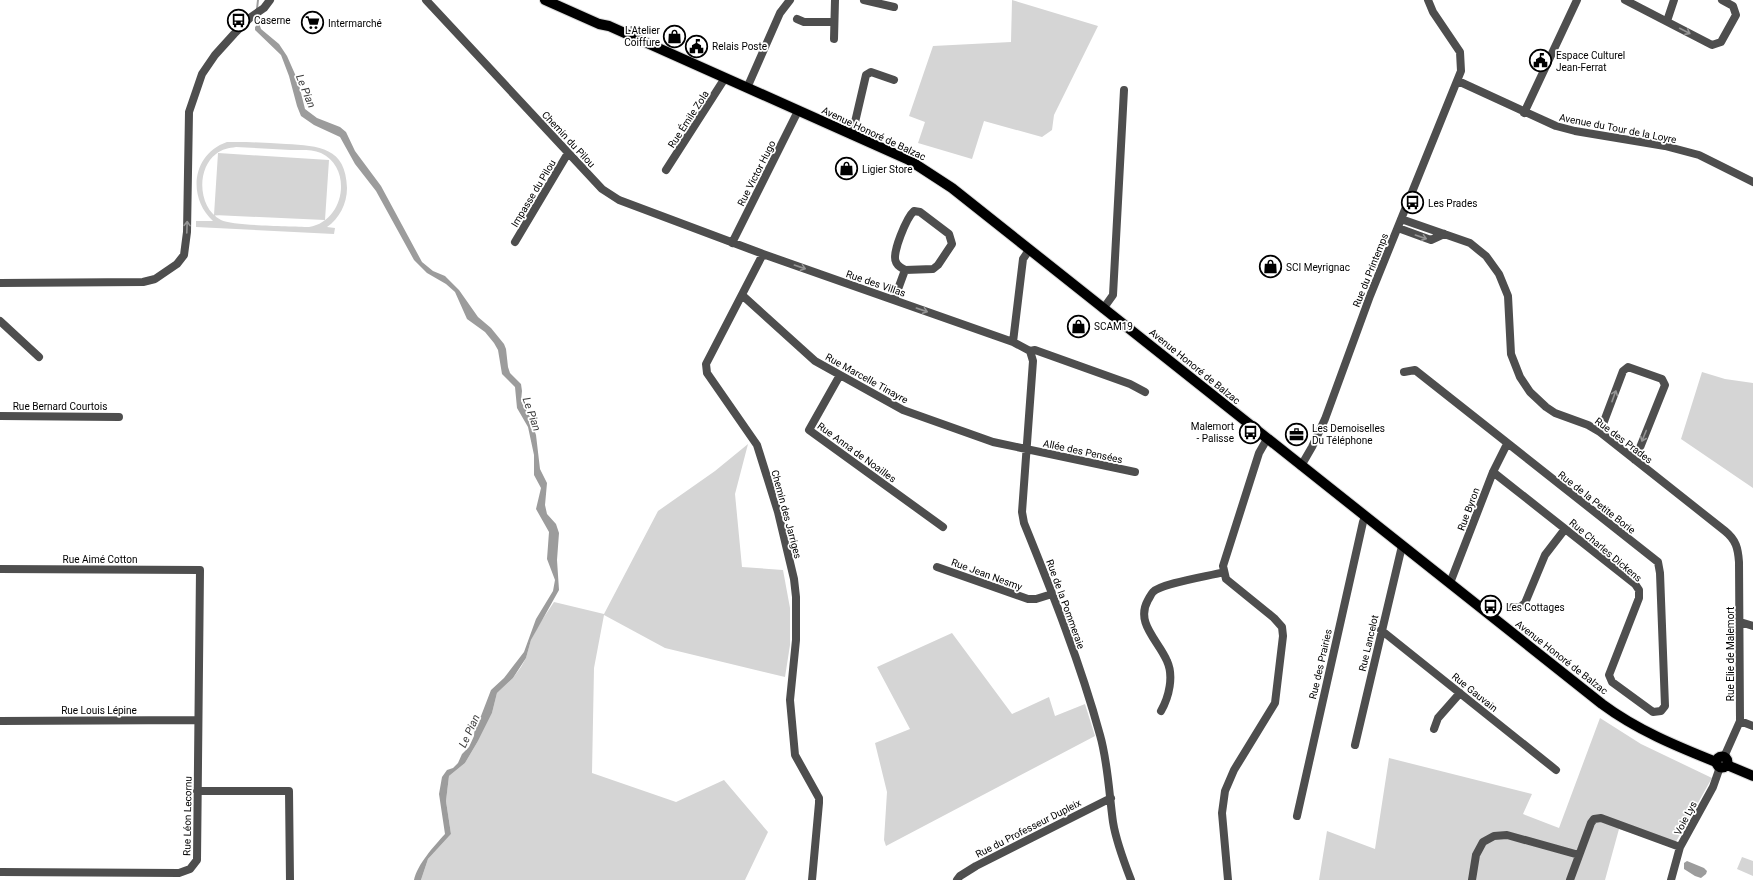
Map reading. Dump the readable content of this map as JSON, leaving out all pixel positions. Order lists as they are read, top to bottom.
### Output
{
  "streets": {
    "main road": ["Avenue Honoré de Balzac"],
    "street": [
      "Rue Émile Zola",
      "Avenue du Tour de la Loyre",
      "Chemin du Pilou",
      "Rue Victor Hugo",
      "Impasse du Pilou",
      "Rue du Printemps",
      "Rue des Villas",
      "Rue Marcelle Tinayre",
      "Rue Bernard Courtois",
      "Rue des Prades",
      "Allée des Pensées",
      "Rue Anna de Noailles",
      "Rue de la Petite Borie",
      "Rue Byron",
      "Chemin des Jarriges",
      "Rue Charles Dickens",
      "Rue Aimé Cotton",
      "Rue Jean Nesmy",
      "Rue de la Pommeraie",
      "Rue Lancelot",
      "Rue Elie de Malemort",
      "Rue des Prairies",
      "Rue Gauvain",
      "Rue Louis Lépine",
      "Rue Léon Lecornu",
      "Voie Lys",
      "Rue du Professeur Dupleix"
    ]
  },
  "crossings": [
    ["Rue Émile Zola", "Avenue Honoré de Balzac"],
    ["Avenue du Tour de la Loyre", "Rue du Printemps"],
    ["Avenue Honoré de Balzac", "Rue Victor Hugo"],
    ["Avenue Honoré de Balzac", "Rue du Printemps"],
    ["Avenue Honoré de Balzac", "Rue Byron"],
    ["Avenue Honoré de Balzac", "Rue Lancelot"],
    ["Avenue Honoré de Balzac", "Rue Elie de Malemort"],
    ["Avenue Honoré de Balzac", "Rue des Prairies"],
    ["Avenue Honoré de Balzac", "Voie Lys"],
    ["Chemin du Pilou", "Rue Victor Hugo"],
    ["Chemin du Pilou", "Impasse du Pilou"],
    ["Chemin du Pilou", "Rue des Villas"],
    ["Rue Victor Hugo", "Rue des Villas"],
    ["Rue du Printemps", "Rue des Prades"],
    ["Rue des Villas", "Chemin des Jarriges"],
    ["Rue Marcelle Tinayre", "Allée des Pensées"],
    ["Rue Marcelle Tinayre", "Rue Anna de Noailles"],
    ["Rue Marcelle Tinayre", "Chemin des Jarriges"],
    ["Rue Marcelle Tinayre", "Rue de la Pommeraie"],
    ["Rue des Prades", "Rue Elie de Malemort"],
    ["Allée des Pensées", "Rue de la Pommeraie"],
    ["Rue de la Petite Borie", "Rue Byron"],
    ["Rue de la Petite Borie", "Rue Charles Dickens"],
    ["Rue Byron", "Rue Charles Dickens"],
    ["Rue Aimé Cotton", "Rue Léon Lecornu"],
    ["Rue Jean Nesmy", "Rue de la Pommeraie"],
    ["Rue de la Pommeraie", "Rue du Professeur Dupleix"],
    ["Rue Lancelot", "Rue Gauvain"],
    ["Rue Elie de Malemort", "Voie Lys"],
    ["Rue Louis Lépine", "Rue Léon Lecornu"]
  ],
  "one_way": ["Rue des Villas"],
  "water": ["Le Pian"],
  "places": {
    "bus stop": [
      "Caserne",
      "Les Prades",
      "Malemort - Palisse",
      "Les Cottages"
    ],
    "supermarket": ["Intermarché"],
    "shop": [
      "L'Atelier Coiffure",
      "Ligier Store",
      "SCI Meyrignac",
      "SCAM19"
    ],
    "public building": ["Relais Poste", "Espace Culturel Jean-Ferrat"],
    "office": ["Les Demoiselles Du Téléphone"]
  }
}
